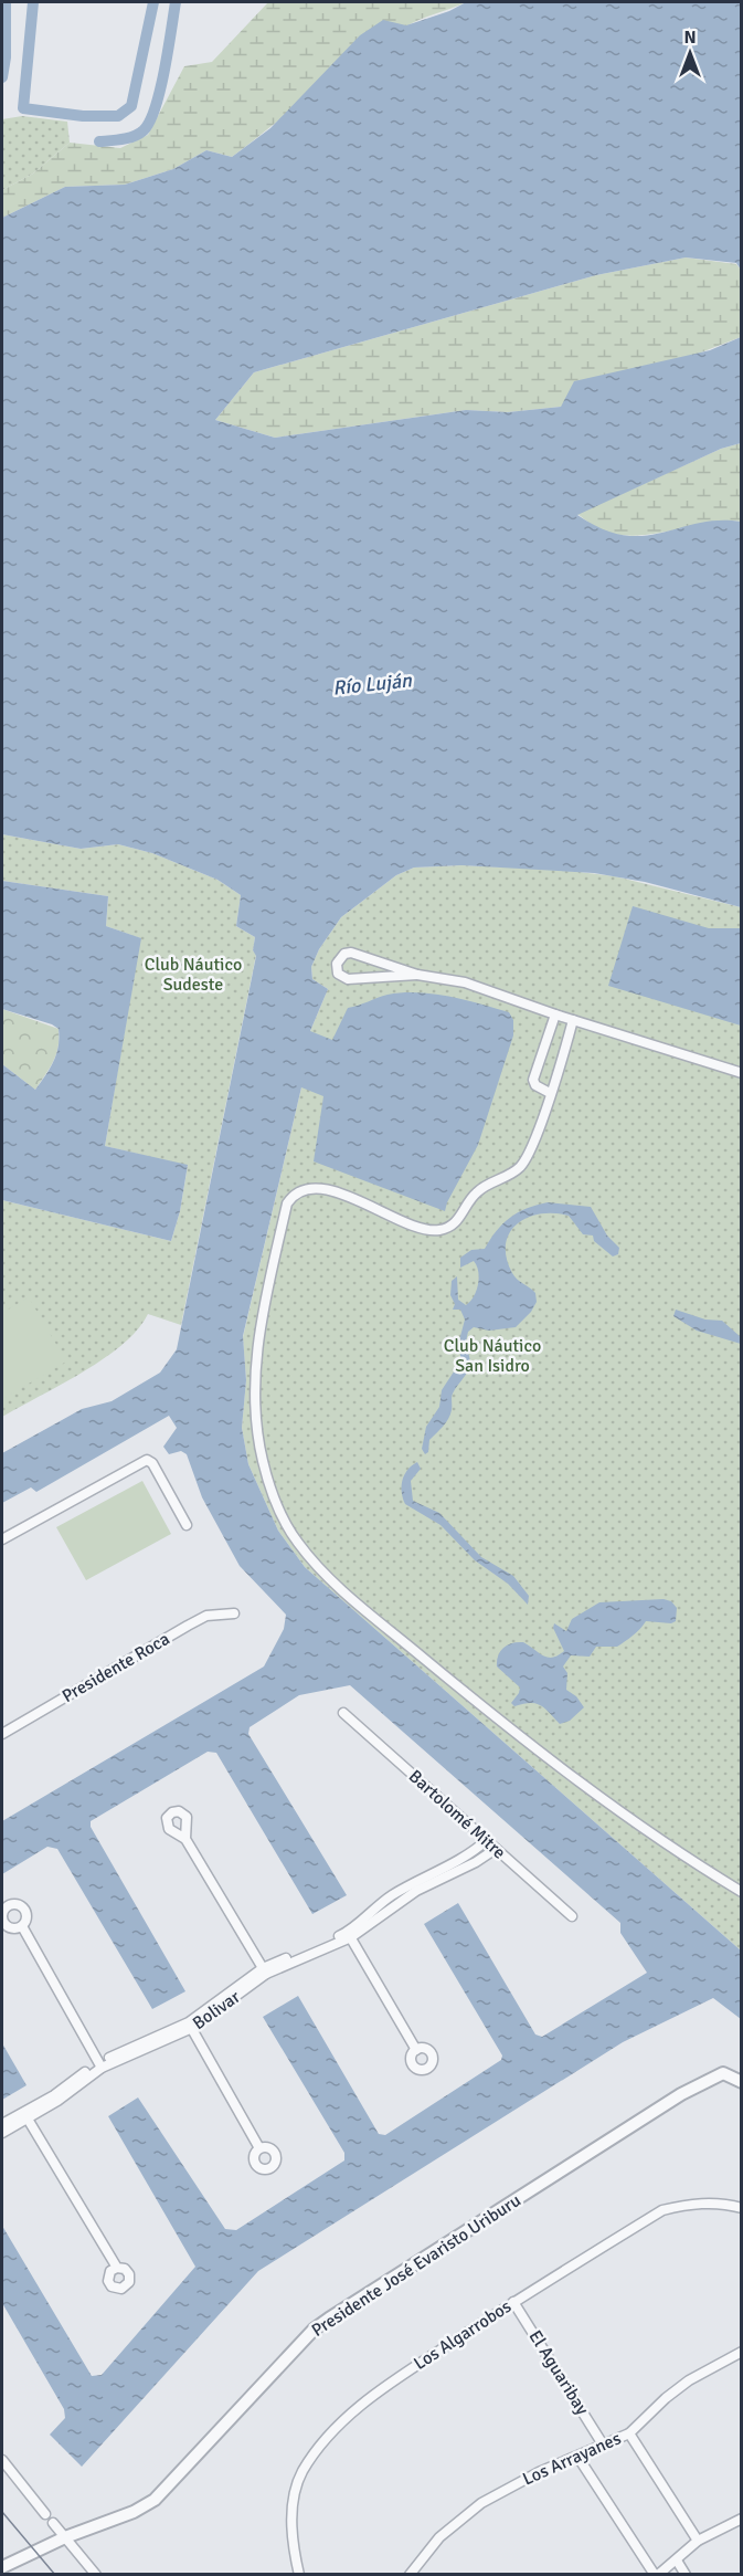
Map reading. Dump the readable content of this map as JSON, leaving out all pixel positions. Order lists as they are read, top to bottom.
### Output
{
  "streets": {
    "street": [
      "Presidente Roca",
      "Bartolomé Mitre",
      "Bolivar",
      "Presidente José Evaristo Uriburu",
      "Los Algarrobos",
      "El Aguaribay",
      "Los Arrayanes"
    ]
  },
  "crossings": [
    ["Bartolomé Mitre", "Bolivar"],
    ["Los Algarrobos", "El Aguaribay"],
    ["El Aguaribay", "Los Arrayanes"]
  ],
  "water": ["Río Luján"],
  "parks": ["Club Náutico Sudeste", "Club Náutico San Isidro"],
  "north": "top"
}
